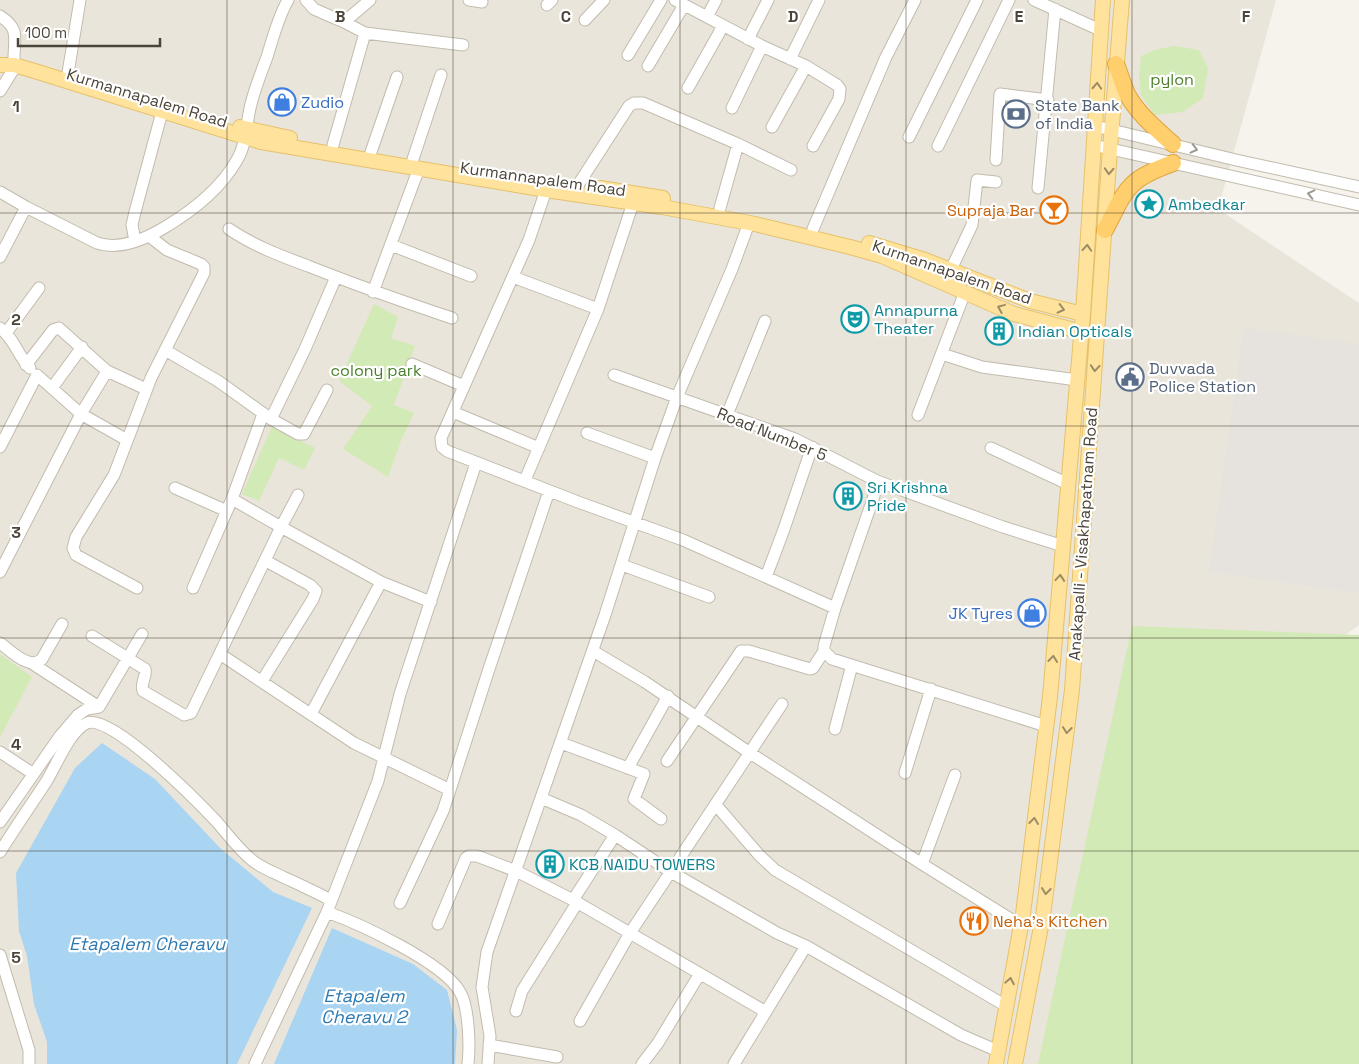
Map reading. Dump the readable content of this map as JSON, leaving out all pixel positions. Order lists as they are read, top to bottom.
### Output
{
  "streets": {
    "main road": ["Kurmannapalem Road", "Anakapalli - Visakhapatnam Road"],
    "street": ["Road Number 5"]
  },
  "crossings": [
    ["Kurmannapalem Road", "Anakapalli - Visakhapatnam Road"],
    ["Road Number 5", "Anakapalli - Visakhapatnam Road"]
  ],
  "water": ["Etapalem Cheravu", "Etapalem Cheravu 2"],
  "parks": ["pylon", "colony park"],
  "places": {
    "shop": ["Zudio", "JK Tyres"],
    "bank": ["State Bank of India"],
    "place": ["Ambedkar"],
    "bar": ["Supraja Bar"],
    "theatre": ["Annapurna Theater"],
    "building": ["Indian Opticals", "Sri Krishna Pride", "KCB NAIDU TOWERS"],
    "public building": ["Duvvada Police Station"],
    "restaurant": ["Neha's Kitchen"]
  },
  "scale_bar": "100 m",
  "grid": {
    "columns": [
      "B",
      "C",
      "D",
      "E",
      "F"
    ],
    "rows": [
      "1",
      "2",
      "3",
      "4",
      "5"
    ]
  }
}
